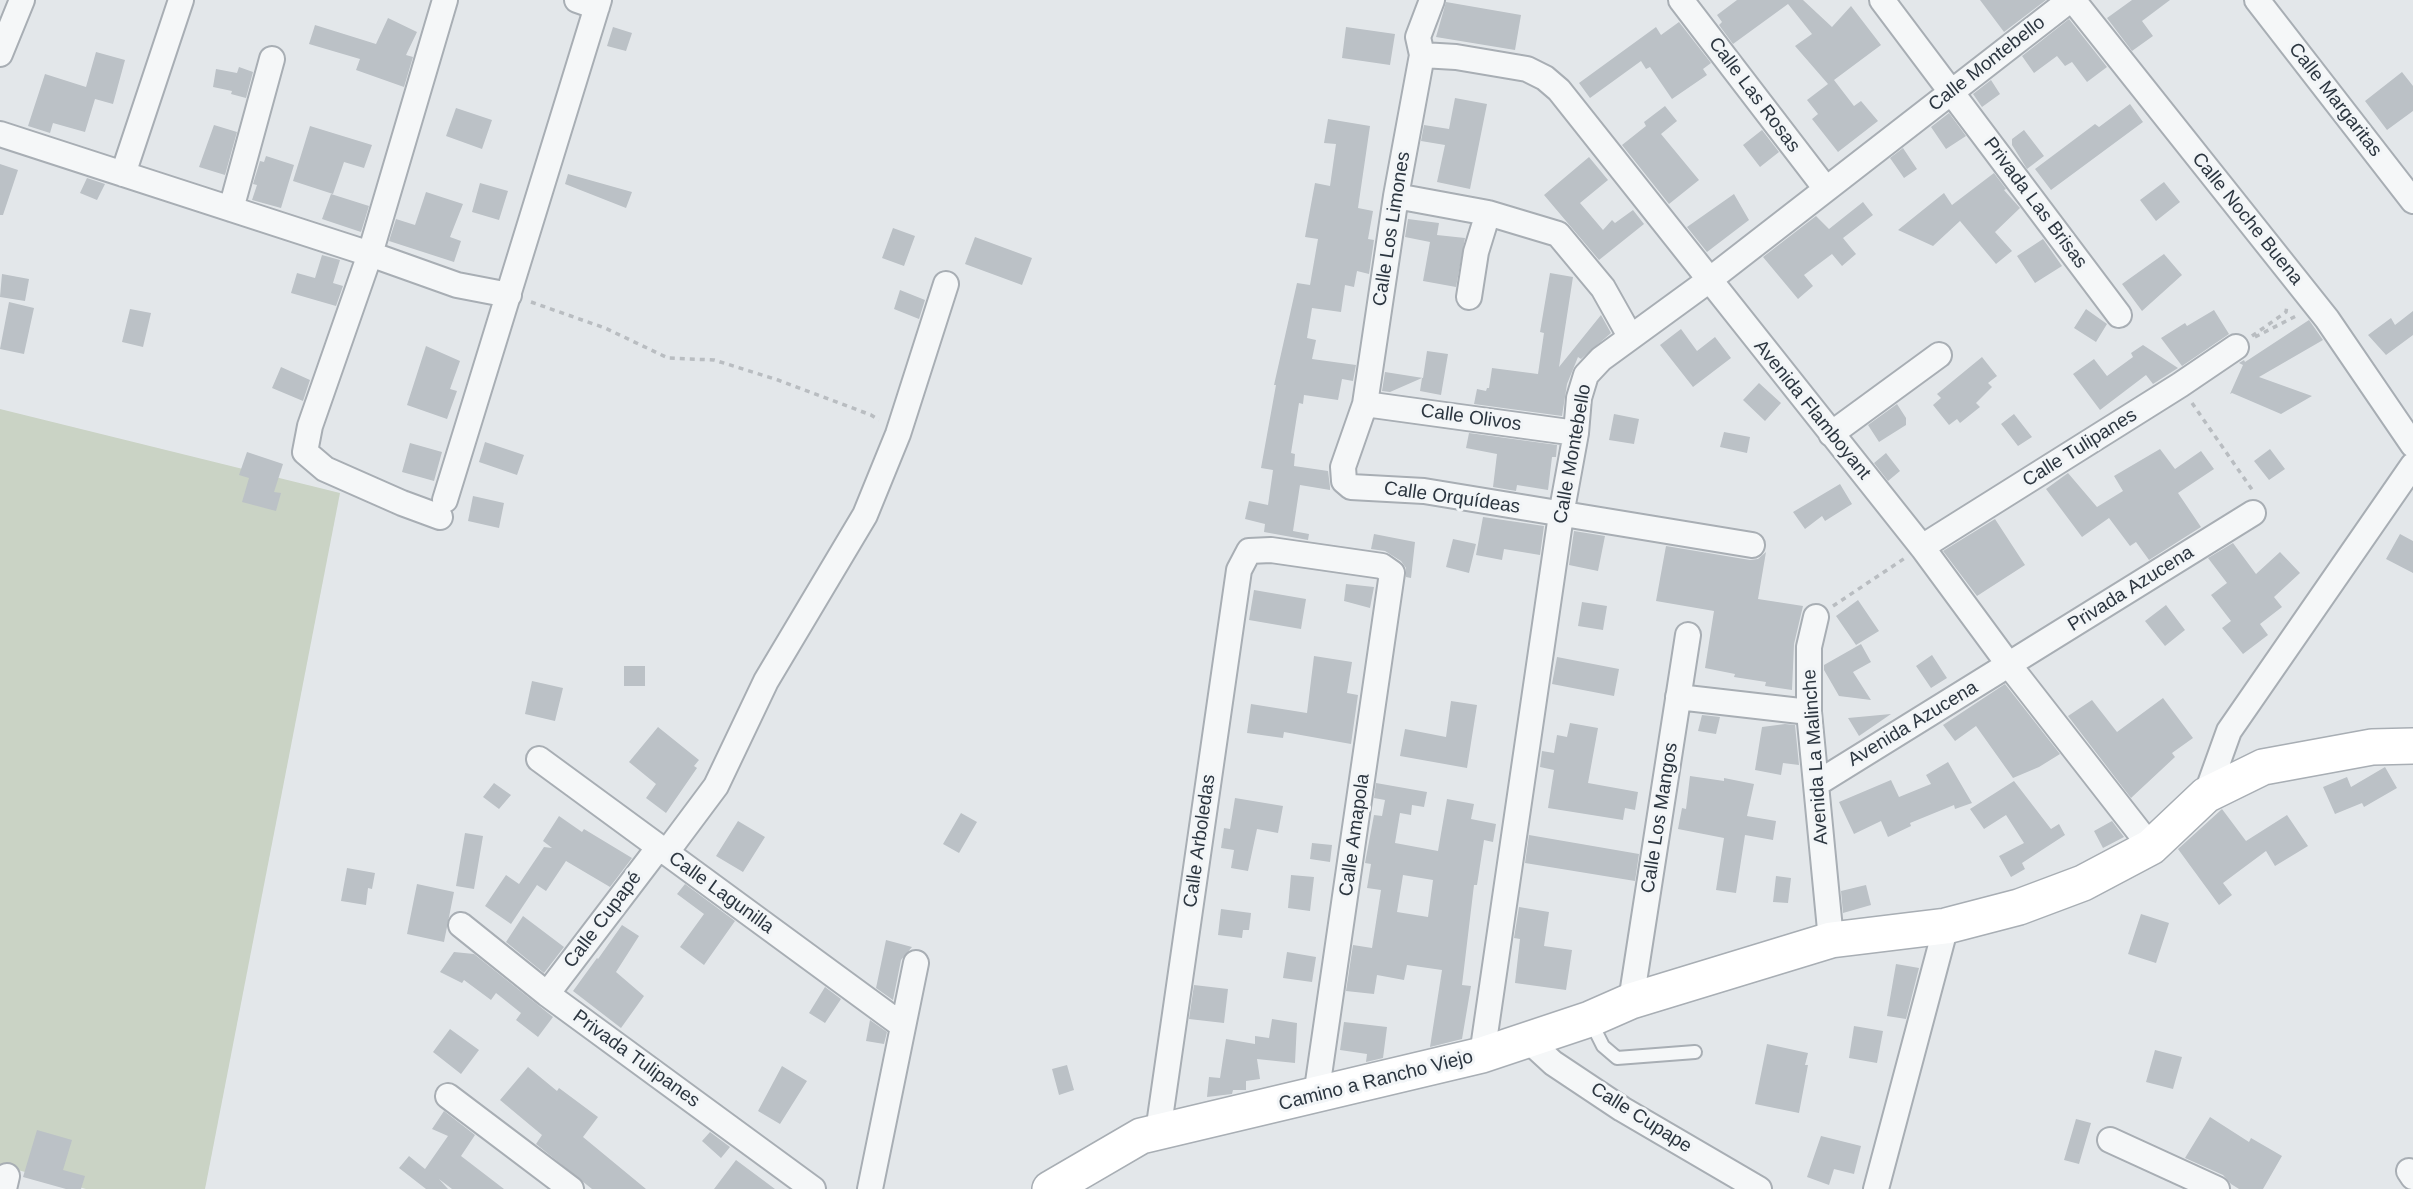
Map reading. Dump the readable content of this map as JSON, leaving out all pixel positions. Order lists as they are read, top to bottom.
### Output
{
  "streets": {
    "street": [
      "Calle Montebello",
      "Calle Las Rosas",
      "Calle Margaritas",
      "Privada Las Brisas",
      "Calle Noche Buena",
      "Calle Los Limones",
      "Avenida Flamboyant",
      "Calle Olivos",
      "Calle Tulipanes",
      "Calle Orquídeas",
      "Privada Azucena",
      "Avenida Azucena",
      "Avenida La Malinche",
      "Calle Los Mangos",
      "Calle Amapola",
      "Calle Arboledas",
      "Calle Lagunilla",
      "Calle Cupapé",
      "Privada Tulipanes",
      "Camino a Rancho Viejo",
      "Calle Cupape"
    ]
  },
  "crossings": [
    ["Calle Montebello", "Calle Las Rosas"],
    ["Calle Montebello", "Privada Las Brisas"],
    ["Calle Montebello", "Calle Noche Buena"],
    ["Calle Montebello", "Avenida Flamboyant"],
    ["Calle Montebello", "Calle Olivos"],
    ["Calle Montebello", "Calle Orquídeas"],
    ["Calle Montebello", "Camino a Rancho Viejo"],
    ["Calle Los Limones", "Avenida Flamboyant"],
    ["Calle Los Limones", "Calle Olivos"],
    ["Calle Los Limones", "Calle Orquídeas"],
    ["Avenida Flamboyant", "Calle Tulipanes"],
    ["Avenida Flamboyant", "Privada Azucena"],
    ["Avenida Flamboyant", "Avenida Azucena"],
    ["Avenida Flamboyant", "Camino a Rancho Viejo"],
    ["Privada Azucena", "Avenida Azucena"],
    ["Avenida Azucena", "Avenida La Malinche"],
    ["Avenida La Malinche", "Camino a Rancho Viejo"],
    ["Calle Los Mangos", "Camino a Rancho Viejo"],
    ["Calle Amapola", "Calle Arboledas"],
    ["Calle Amapola", "Camino a Rancho Viejo"],
    ["Calle Arboledas", "Camino a Rancho Viejo"],
    ["Calle Lagunilla", "Calle Cupapé"],
    ["Calle Cupapé", "Privada Tulipanes"],
    ["Camino a Rancho Viejo", "Calle Cupape"]
  ]
}
